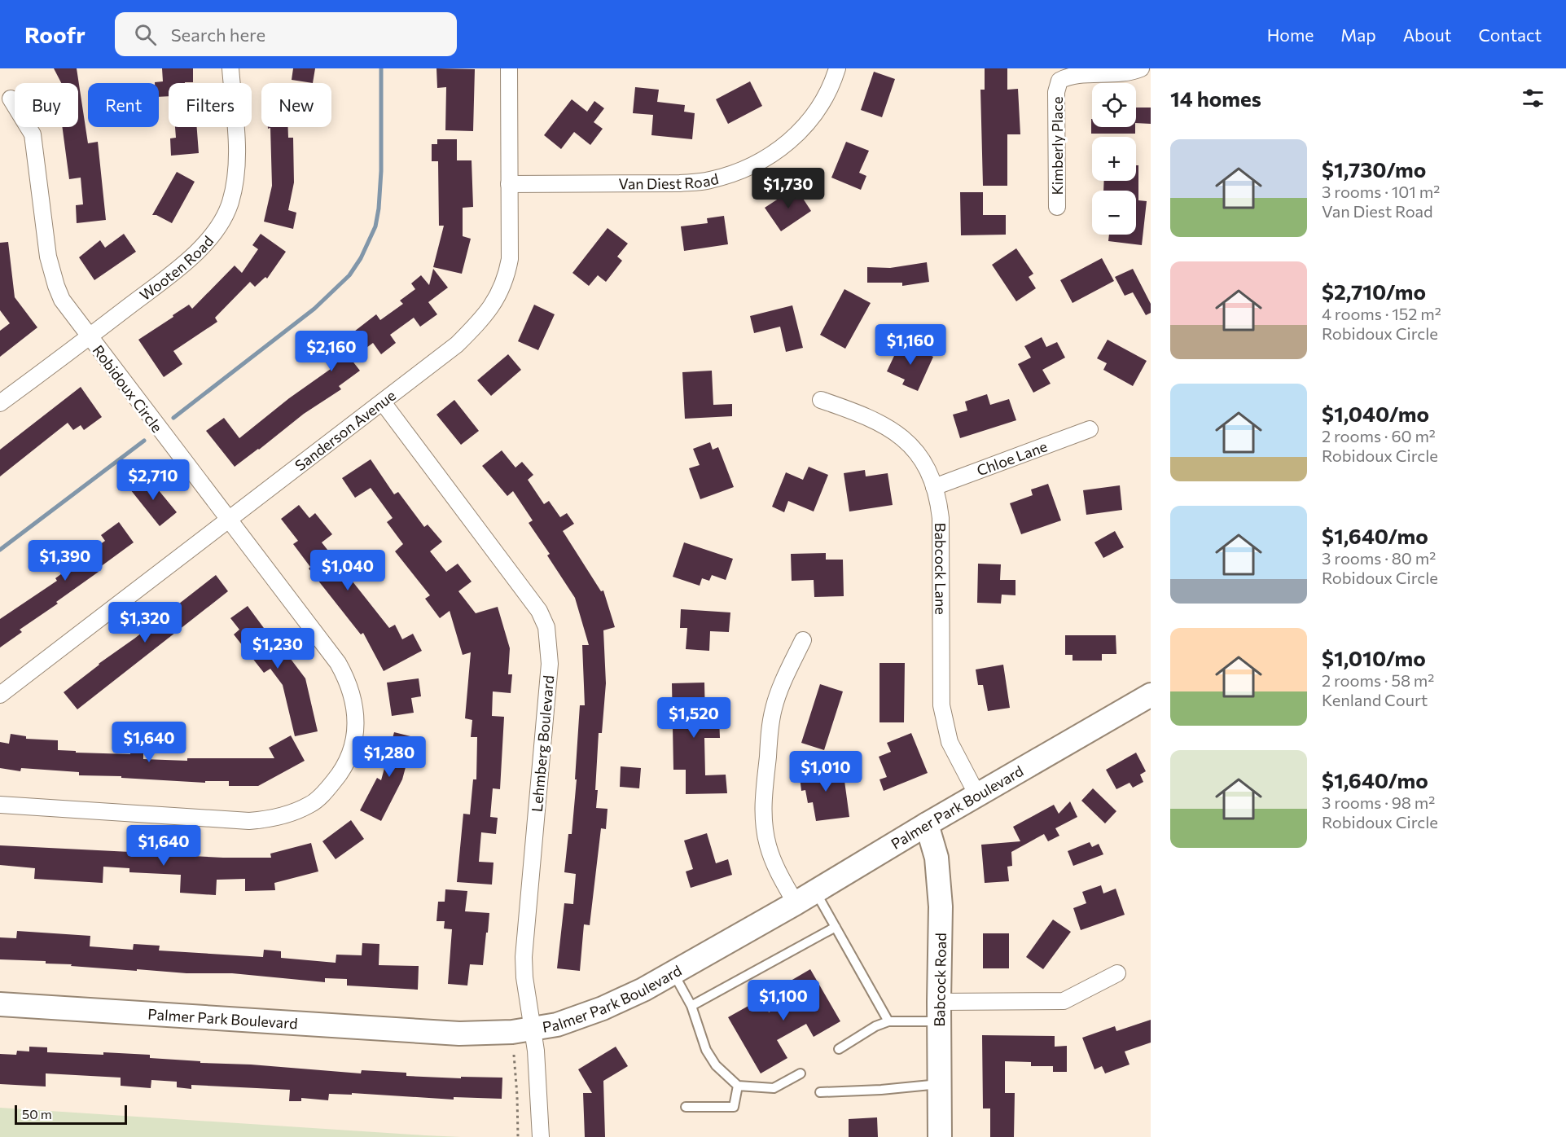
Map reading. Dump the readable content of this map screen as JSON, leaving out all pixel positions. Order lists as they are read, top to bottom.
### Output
{
  "streets": {
    "main road": ["Palmer Park Boulevard", "Babcock Road"],
    "street": [
      "Kimberly Place",
      "Van Diest Road",
      "Wooten Road",
      "Robidoux Circle",
      "Sanderson Avenue",
      "Chloe Lane",
      "Babcock Lane",
      "Lehmberg Boulevard"
    ]
  },
  "crossings": [
    ["Van Diest Road", "Sanderson Avenue"],
    ["Wooten Road", "Robidoux Circle"],
    ["Robidoux Circle", "Sanderson Avenue"],
    ["Sanderson Avenue", "Lehmberg Boulevard"],
    ["Chloe Lane", "Babcock Lane"],
    ["Babcock Lane", "Palmer Park Boulevard"],
    ["Lehmberg Boulevard", "Palmer Park Boulevard"],
    ["Palmer Park Boulevard", "Babcock Road"]
  ],
  "scale_bar": "50 m",
  "page": {
    "header": "Roofr",
    "search": "Search here",
    "nav": [
      "Home",
      "Map",
      "About",
      "Contact"
    ],
    "heading": "14 homes",
    "map_buttons": ["+", "−"],
    "chip": [
      "Buy",
      "Rent",
      "Filters",
      "New"
    ],
    "list": [
      {
        "name": "$1,730/mo",
        "note": "3 rooms · 101 m² · Van Diest Road"
      },
      {
        "name": "$2,710/mo",
        "note": "4 rooms · 152 m² · Robidoux Circle"
      },
      {
        "name": "$1,040/mo",
        "note": "2 rooms · 60 m² · Robidoux Circle"
      },
      {
        "name": "$1,640/mo",
        "note": "3 rooms · 80 m² · Robidoux Circle"
      },
      {
        "name": "$1,010/mo",
        "note": "2 rooms · 58 m² · Kenland Court"
      },
      {
        "name": "$1,640/mo",
        "note": "3 rooms · 98 m² · Robidoux Circle"
      }
    ],
    "price": [
      "$1,730",
      "$1,160",
      "$2,160",
      "$2,710",
      "$1,390",
      "$1,040",
      "$1,320",
      "$1,230",
      "$1,520",
      "$1,640",
      "$1,280",
      "$1,010",
      "$1,640",
      "$1,100"
    ],
    "scale": "50 m"
  }
}
